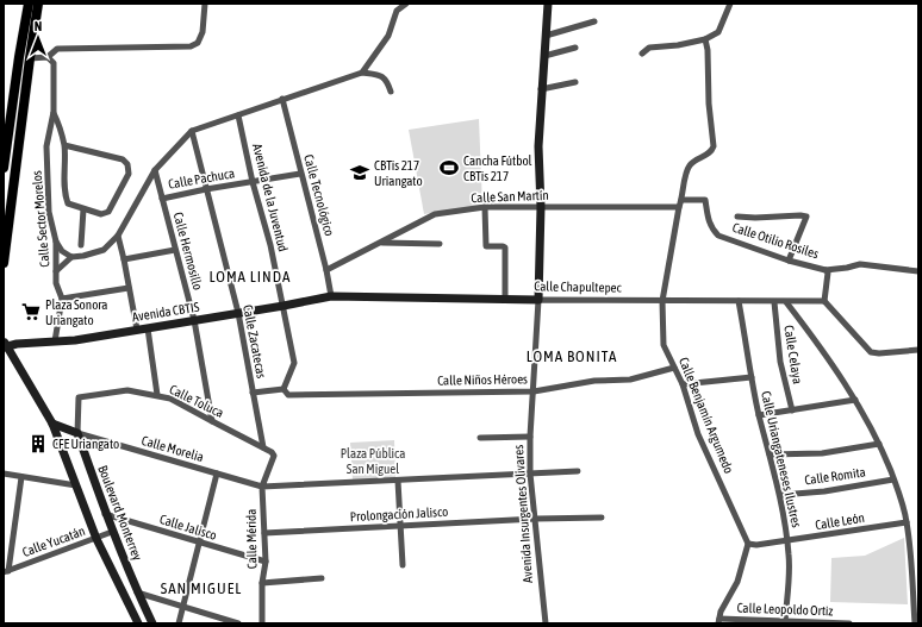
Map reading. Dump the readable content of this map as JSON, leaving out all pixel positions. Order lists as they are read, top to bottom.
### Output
{
  "streets": {
    "street": [
      "Calle Pachuca",
      "Calle Tecnológico",
      "Calle San Martín",
      "Avenida de la Juventud",
      "Calle Sector Morelos",
      "Calle Otilio Rosiles",
      "Calle Hermosillo",
      "Calle Chapultepec",
      "Avenida CBTIS",
      "Calle Zacatecas",
      "Calle Celaya",
      "Calle Niños Héroes",
      "Calle Toluca",
      "Calle Benjamín Argumedo",
      "Calle Morelia",
      "Calle Uriangateneses Ilustres",
      "Calle Romita",
      "Boulevard Monterrey",
      "Prolongación Jalisco",
      "Avenida Insurgentes Olivares",
      "Calle León",
      "Calle Jalisco",
      "Calle Mérida",
      "Calle Yucatán",
      "Calle Leopoldo Ortiz"
    ]
  },
  "crossings": [
    ["Calle Pachuca", "Calle Tecnológico"],
    ["Calle Pachuca", "Avenida de la Juventud"],
    ["Calle Pachuca", "Calle Hermosillo"],
    ["Calle Pachuca", "Calle Zacatecas"],
    ["Calle Tecnológico", "Calle San Martín"],
    ["Calle Tecnológico", "Calle Chapultepec"],
    ["Calle Tecnológico", "Avenida CBTIS"],
    ["Calle San Martín", "Calle Benjamín Argumedo"],
    ["Calle San Martín", "Avenida Insurgentes Olivares"],
    ["Avenida de la Juventud", "Avenida CBTIS"],
    ["Avenida de la Juventud", "Calle Niños Héroes"],
    ["Calle Sector Morelos", "Avenida CBTIS"],
    ["Calle Otilio Rosiles", "Calle Chapultepec"],
    ["Calle Otilio Rosiles", "Calle Benjamín Argumedo"],
    ["Calle Hermosillo", "Avenida CBTIS"],
    ["Calle Hermosillo", "Calle Toluca"],
    ["Calle Chapultepec", "Avenida CBTIS"],
    ["Calle Chapultepec", "Calle Celaya"],
    ["Calle Chapultepec", "Calle Benjamín Argumedo"],
    ["Calle Chapultepec", "Calle Uriangateneses Ilustres"],
    ["Calle Chapultepec", "Avenida Insurgentes Olivares"],
    ["Avenida CBTIS", "Calle Zacatecas"],
    ["Calle Zacatecas", "Calle Toluca"],
    ["Calle Niños Héroes", "Calle Benjamín Argumedo"],
    ["Calle Niños Héroes", "Avenida Insurgentes Olivares"],
    ["Calle Toluca", "Calle Morelia"],
    ["Calle Toluca", "Boulevard Monterrey"],
    ["Calle Toluca", "Calle Mérida"],
    ["Calle Benjamín Argumedo", "Calle León"],
    ["Calle Morelia", "Boulevard Monterrey"],
    ["Calle Morelia", "Avenida Insurgentes Olivares"],
    ["Calle Morelia", "Calle Mérida"],
    ["Calle Uriangateneses Ilustres", "Calle Romita"],
    ["Calle Uriangateneses Ilustres", "Calle León"],
    ["Calle Uriangateneses Ilustres", "Calle Leopoldo Ortiz"],
    ["Boulevard Monterrey", "Calle Jalisco"],
    ["Boulevard Monterrey", "Calle Yucatán"],
    ["Prolongación Jalisco", "Avenida Insurgentes Olivares"],
    ["Prolongación Jalisco", "Calle Mérida"],
    ["Calle Jalisco", "Calle Mérida"]
  ],
  "districts": ["LOMA LINDA", "LOMA BONITA", "SAN MIGUEL"],
  "parks": ["Plaza Pública San Miguel"],
  "places": {
    "sports": ["Cancha Fútbol CBTis 217"],
    "school or university": ["CBTis 217 Uriangato"],
    "supermarket": ["Plaza Sonora Uriangato"],
    "building": ["CFE Uriangato"]
  },
  "north": "top"
}
